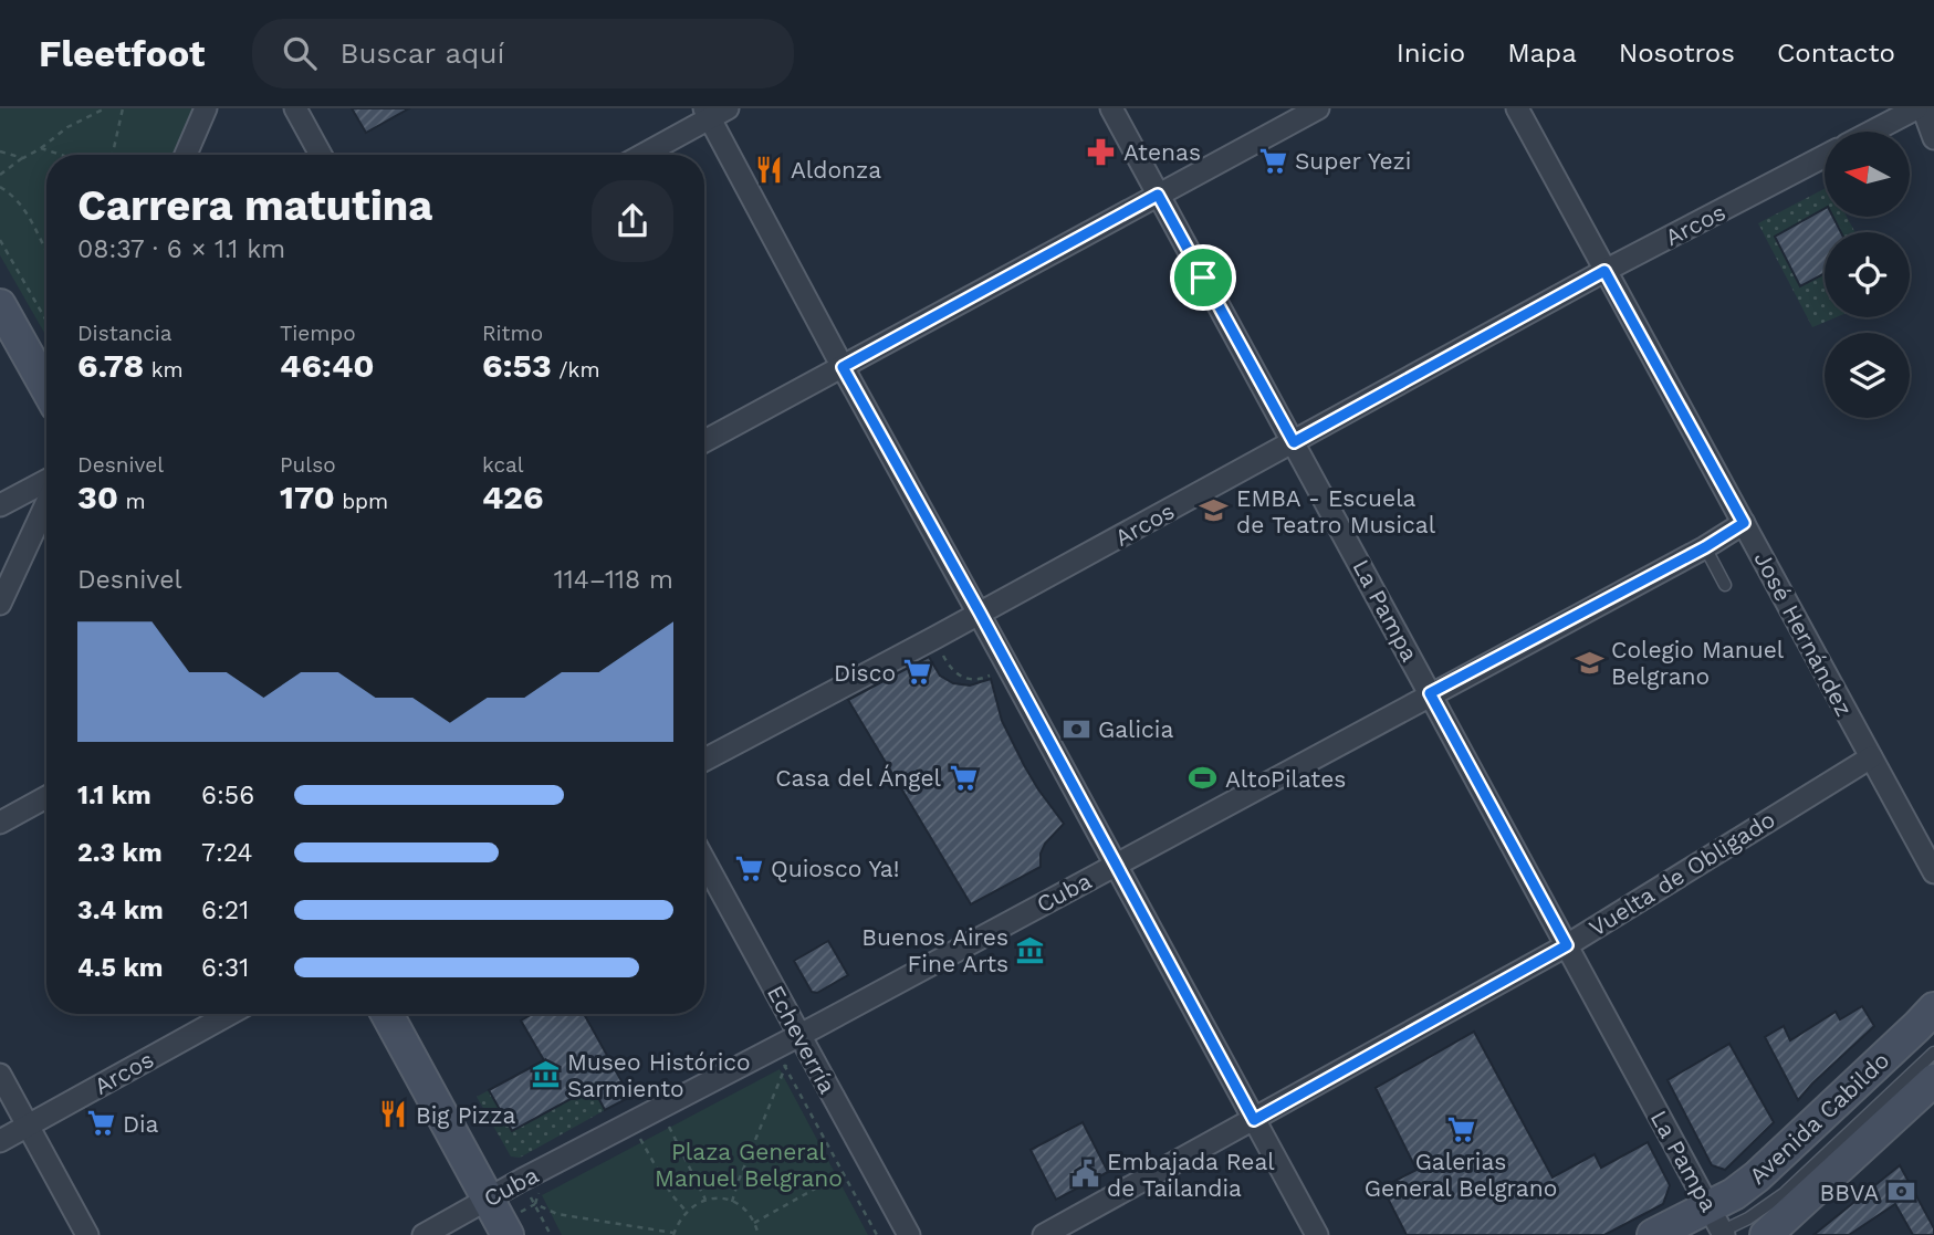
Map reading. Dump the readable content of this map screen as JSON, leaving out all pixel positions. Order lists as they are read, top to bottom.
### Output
{
  "streets": {
    "main road": ["Avenida Cabildo"],
    "street": [
      "Arcos",
      "La Pampa",
      "José Hernández",
      "Vuelta de Obligado",
      "Cuba",
      "Echeverría"
    ]
  },
  "crossings": [
    ["Arcos", "La Pampa"],
    ["Arcos", "José Hernández"],
    ["La Pampa", "Vuelta de Obligado"],
    ["La Pampa", "Cuba"],
    ["La Pampa", "Avenida Cabildo"],
    ["José Hernández", "Vuelta de Obligado"],
    ["José Hernández", "Cuba"],
    ["Cuba", "Echeverría"]
  ],
  "parks": ["Plaza General Manuel Belgrano"],
  "places": {
    "pharmacy": ["Atenas"],
    "supermarket": [
      "Super Yezi",
      "Disco",
      "Casa del Ángel",
      "Quiosco Ya!",
      "Dia",
      "Galerias General Belgrano"
    ],
    "restaurant": ["Aldonza", "Big Pizza"],
    "school or university": ["EMBA - Escuela de Teatro Musical", "Colegio Manuel Belgrano"],
    "bank": ["Galicia", "BBVA"],
    "sports": ["AltoPilates"],
    "museum": ["Buenos Aires Fine Arts", "Museo Histórico Sarmiento"],
    "public building": ["Embajada Real de Tailandia"]
  },
  "north": "left",
  "page": {
    "header": "Fleetfoot",
    "search": "Buscar aquí",
    "nav": [
      "Inicio",
      "Mapa",
      "Nosotros",
      "Contacto"
    ],
    "heading": ["Carrera matutina", "08:37 · 6 × 1.1 km"],
    "stats": [
      ["Distancia", "6.78 km"],
      ["Tiempo", "46:40"],
      ["Ritmo", "6:53 /km"],
      ["Desnivel", "30 m"],
      ["Pulso", "170 bpm"],
      ["kcal", "426"]
    ],
    "chart": ["Desnivel", "114–118 m"],
    "list": [
      {
        "name": "1.1 km",
        "note": "6:56"
      },
      {
        "name": "2.3 km",
        "note": "7:24"
      },
      {
        "name": "3.4 km",
        "note": "6:21"
      },
      {
        "name": "4.5 km",
        "note": "6:31"
      }
    ]
  }
}
